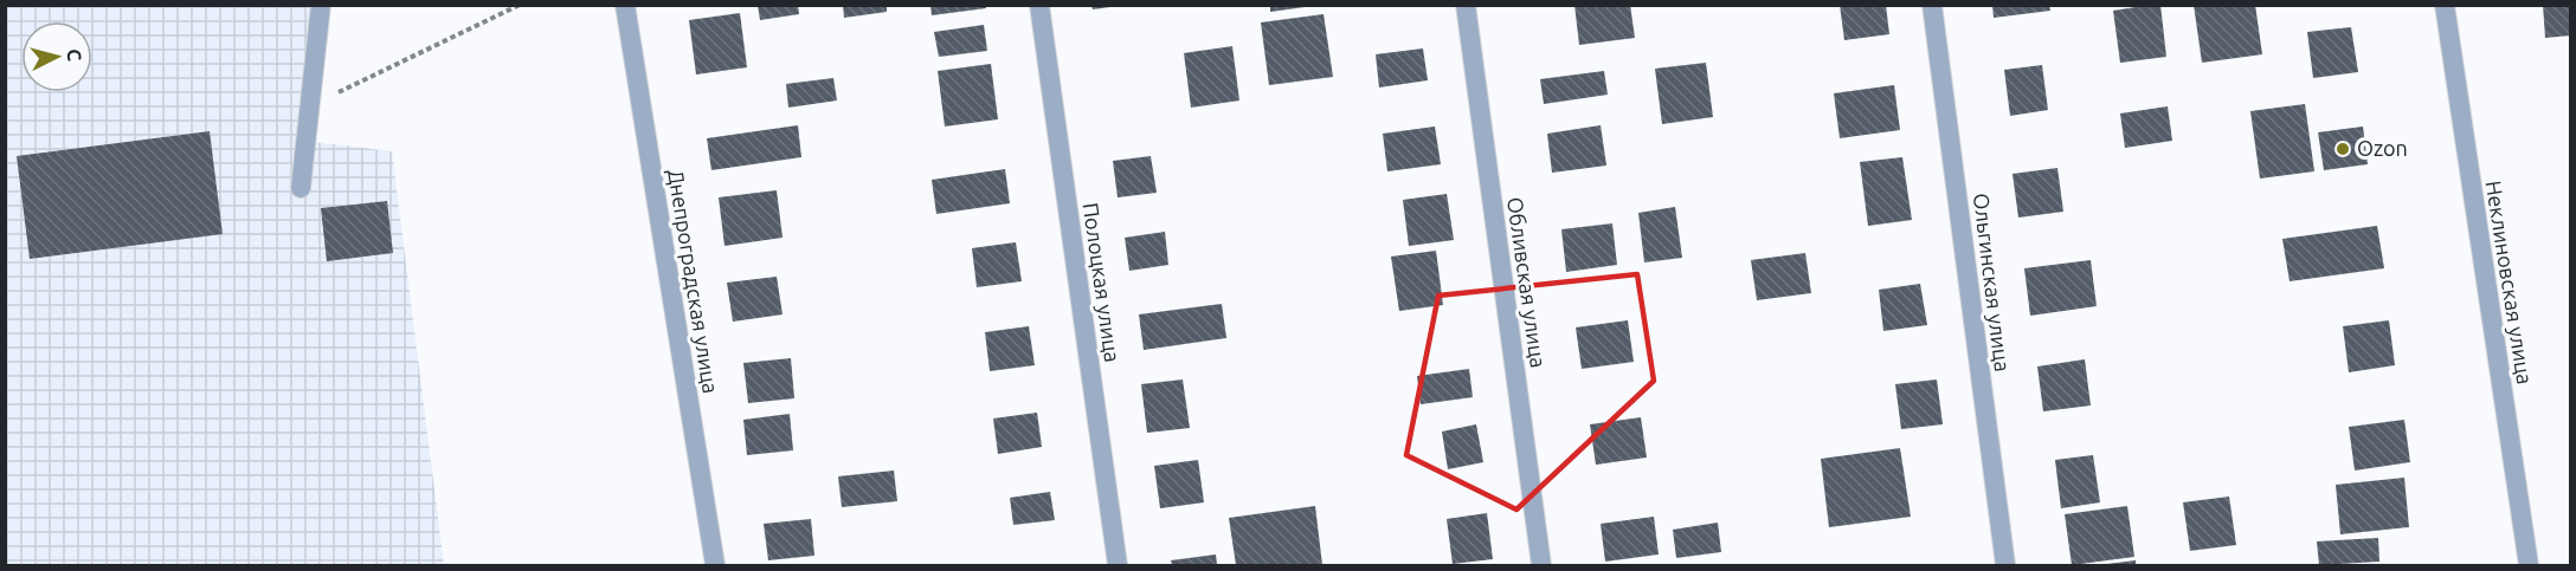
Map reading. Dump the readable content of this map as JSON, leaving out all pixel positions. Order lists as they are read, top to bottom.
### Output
{
  "streets": {
    "street": [
      "Днепроградская улица",
      "Полоцкая улица",
      "Обливская улица",
      "Ольгинская улица",
      "Неклиновская улица"
    ]
  },
  "places": ["Ozon"],
  "north": "right"
}
